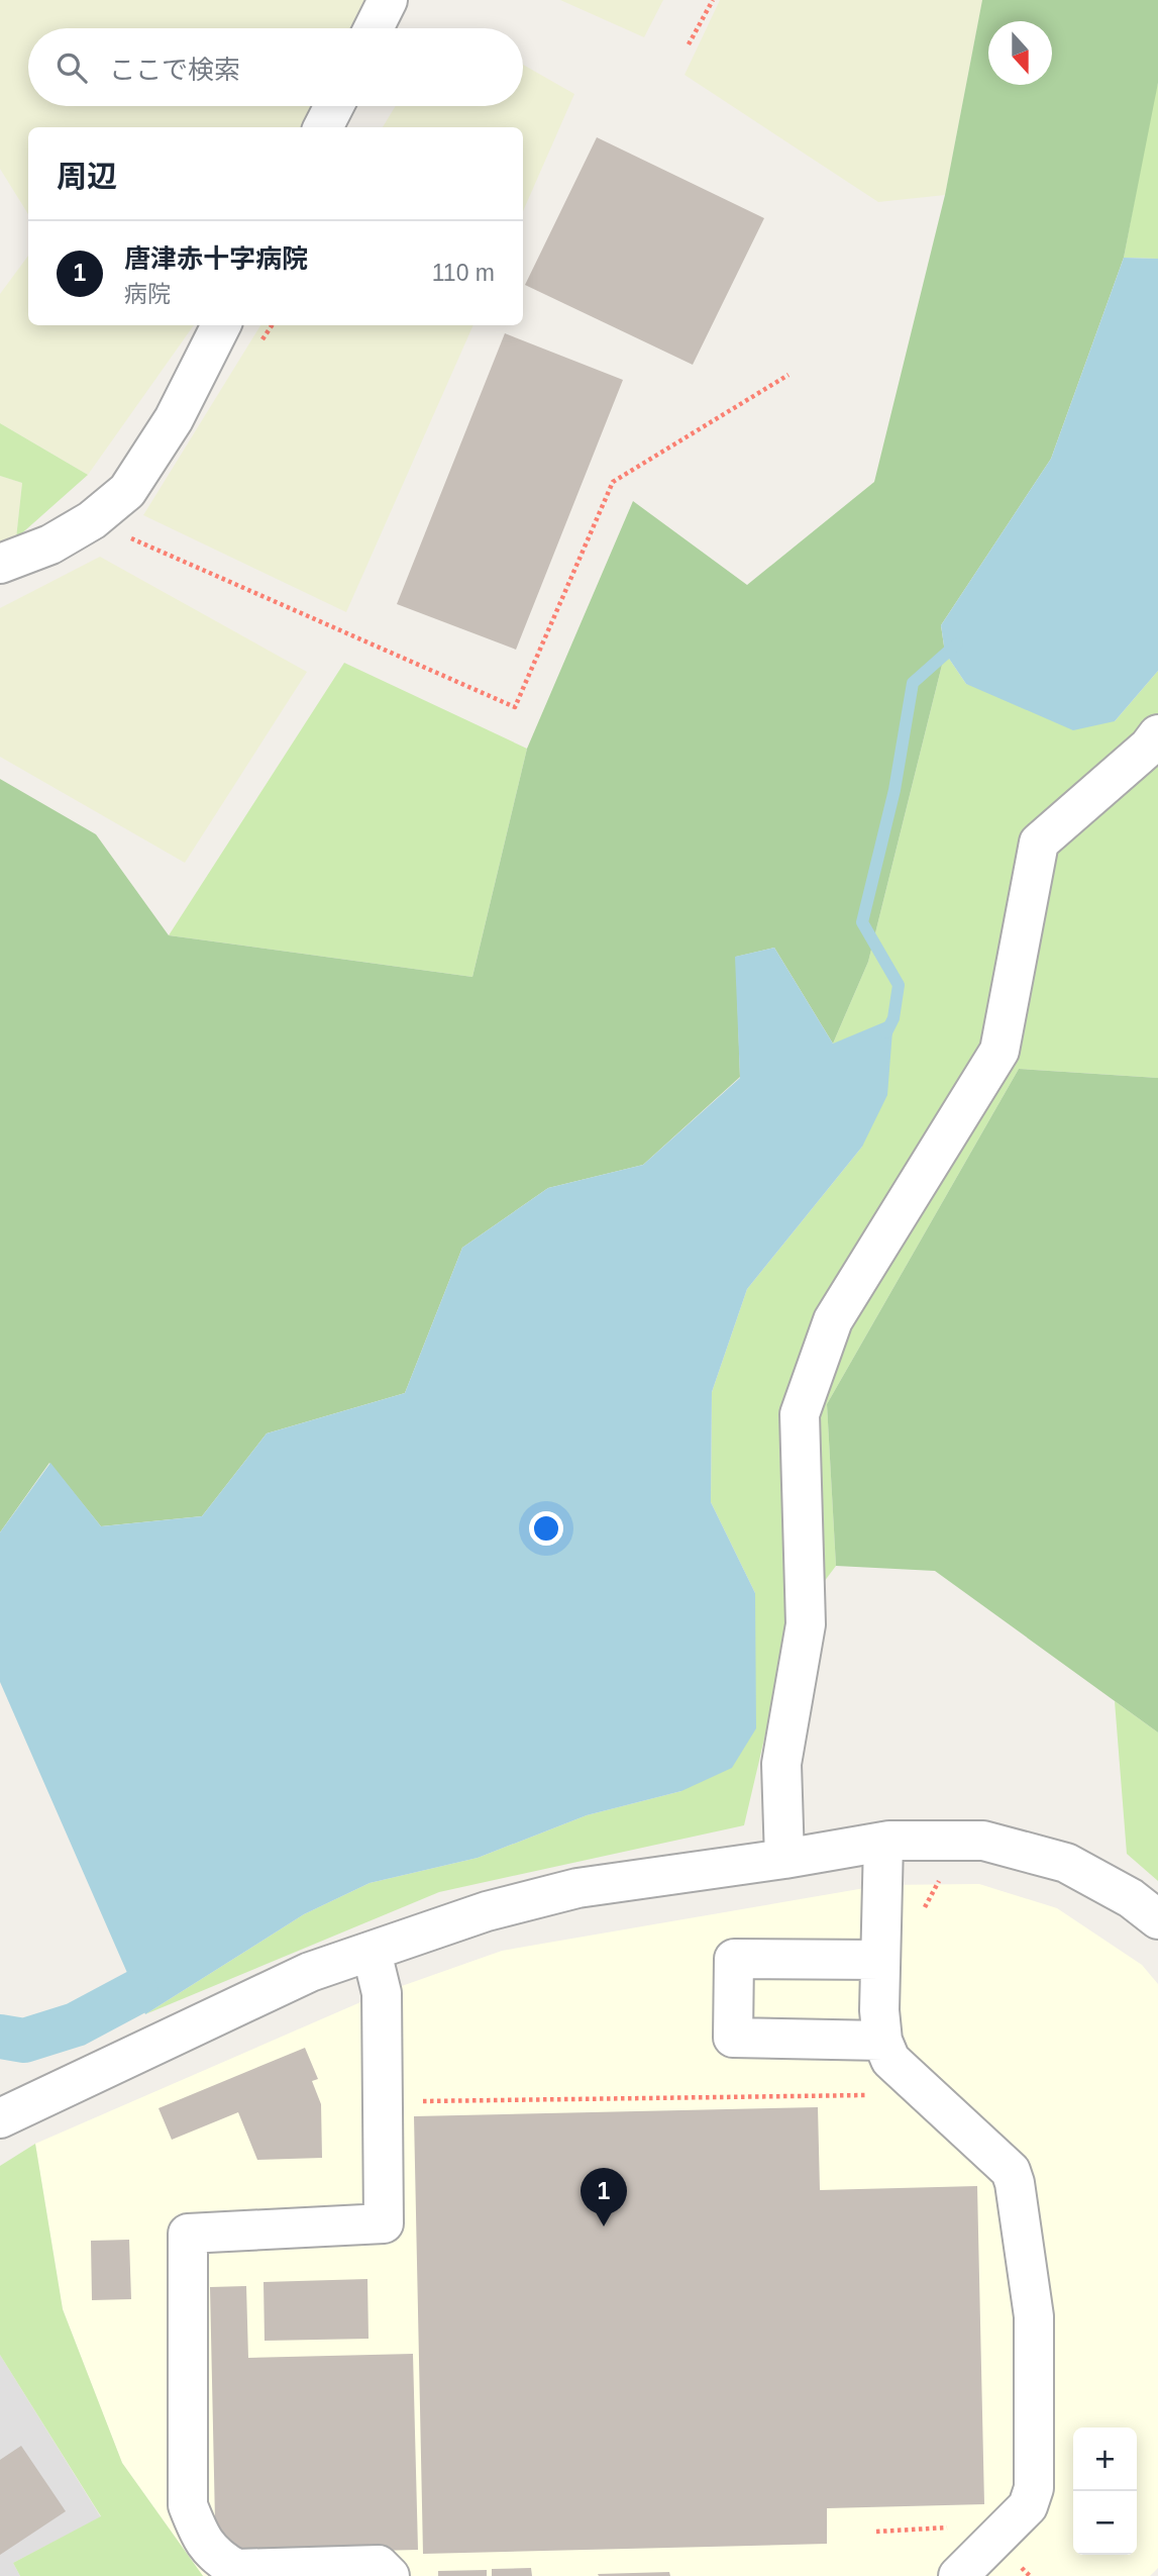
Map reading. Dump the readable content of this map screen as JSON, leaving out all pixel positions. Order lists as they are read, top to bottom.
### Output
{
  "north": "bottom",
  "page": {
    "search": "ここで検索",
    "heading": "周辺",
    "list": [
      {
        "mark": "1",
        "name": "唐津赤十字病院",
        "note": "病院",
        "value": "110 m"
      }
    ],
    "pins": "1",
    "map_buttons": ["+", "−"]
  }
}
